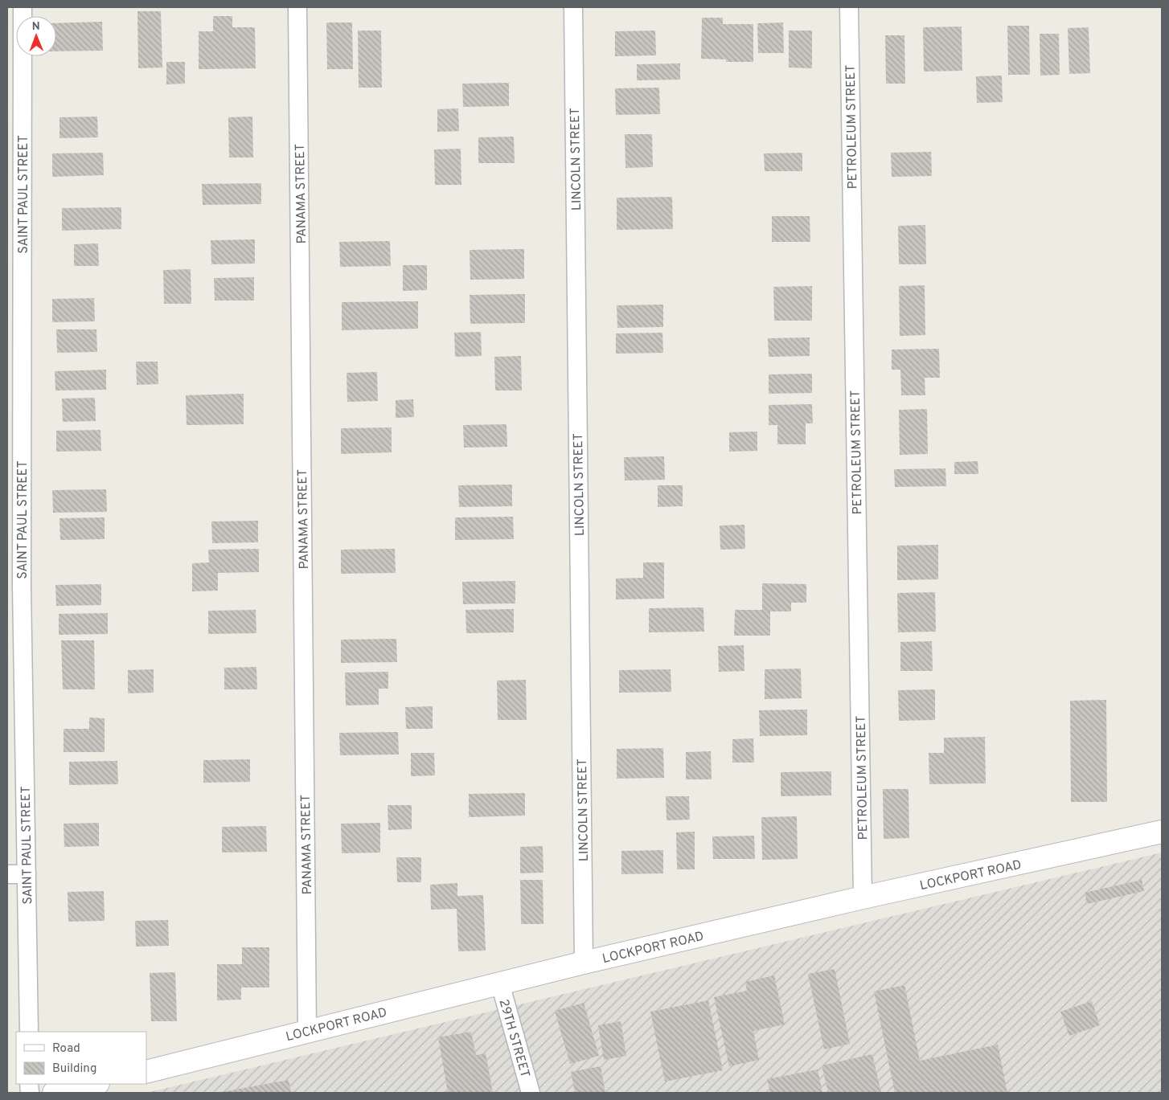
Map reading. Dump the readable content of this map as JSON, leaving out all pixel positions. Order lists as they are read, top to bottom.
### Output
{
  "streets": {
    "street": [
      "PETROLEUM STREET",
      "LINCOLN STREET",
      "PANAMA STREET",
      "SAINT PAUL STREET",
      "LOCKPORT ROAD",
      "29TH STREET"
    ]
  },
  "crossings": [
    ["PETROLEUM STREET", "LOCKPORT ROAD"],
    ["LINCOLN STREET", "LOCKPORT ROAD"],
    ["PANAMA STREET", "LOCKPORT ROAD"],
    ["LOCKPORT ROAD", "29TH STREET"]
  ],
  "legend": ["Road", "Building"],
  "north": "top"
}
